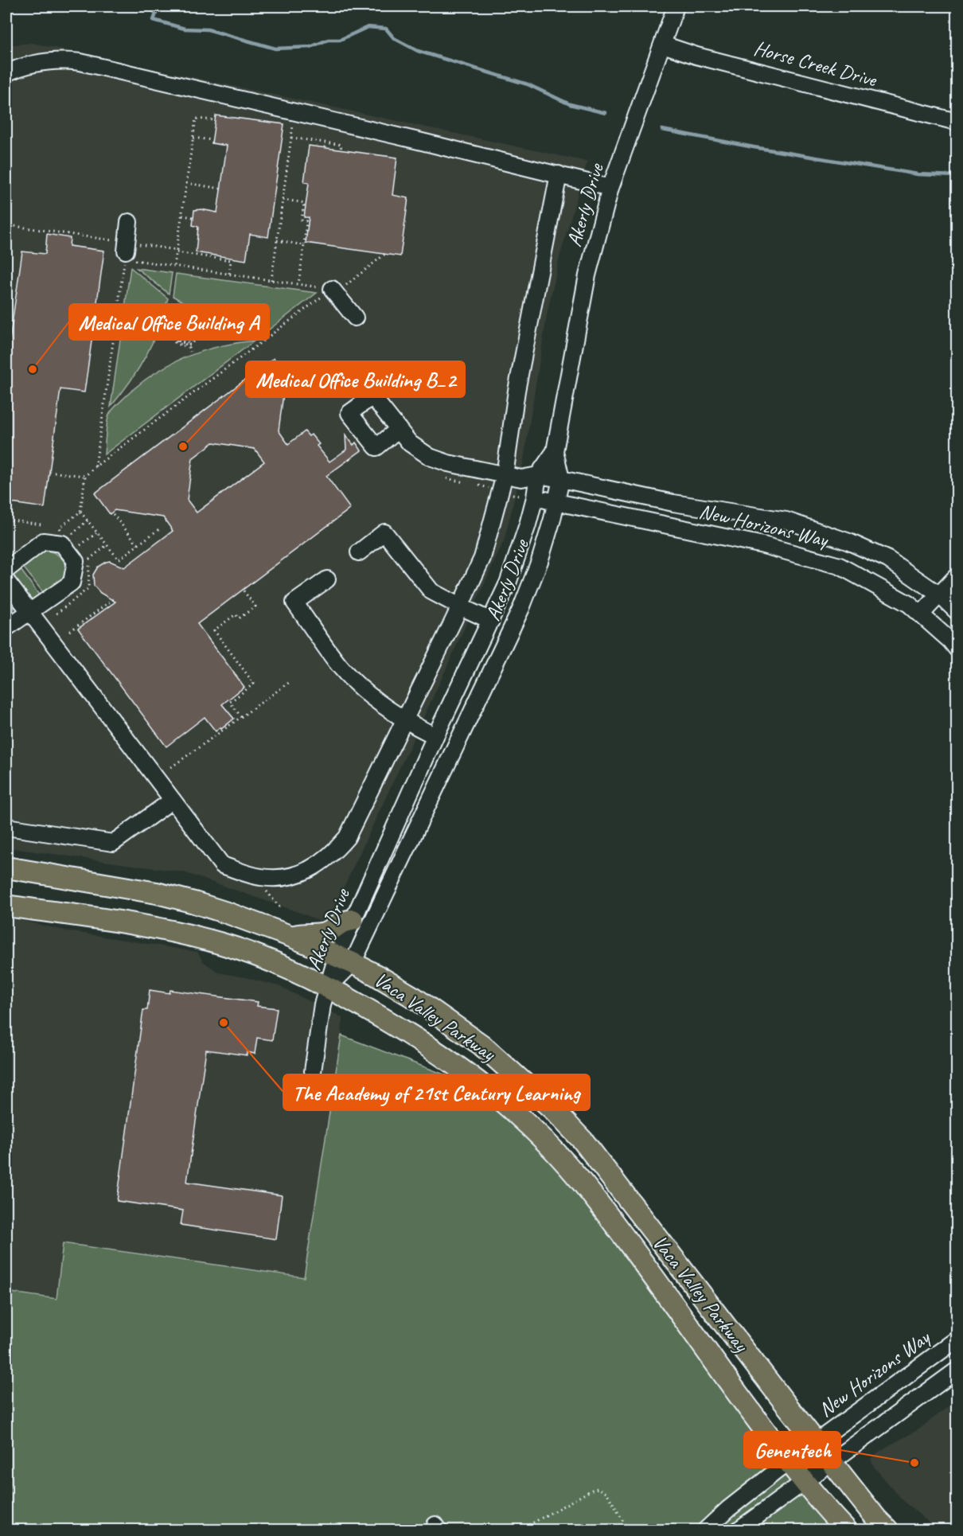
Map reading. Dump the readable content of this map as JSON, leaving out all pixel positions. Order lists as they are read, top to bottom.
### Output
{
  "streets": {
    "main road": ["Vaca Valley Parkway"],
    "street": ["Horse Creek Drive", "Akerly Drive", "New Horizons Way"]
  },
  "crossings": [
    ["Horse Creek Drive", "Akerly Drive"],
    ["Akerly Drive", "New Horizons Way"],
    ["Akerly Drive", "Vaca Valley Parkway"],
    ["New Horizons Way", "Vaca Valley Parkway"]
  ],
  "places": [
    "Medical Office Building A",
    "Medical Office Building B_2",
    "The Academy of 21st Century Learning",
    "Genentech"
  ]
}
